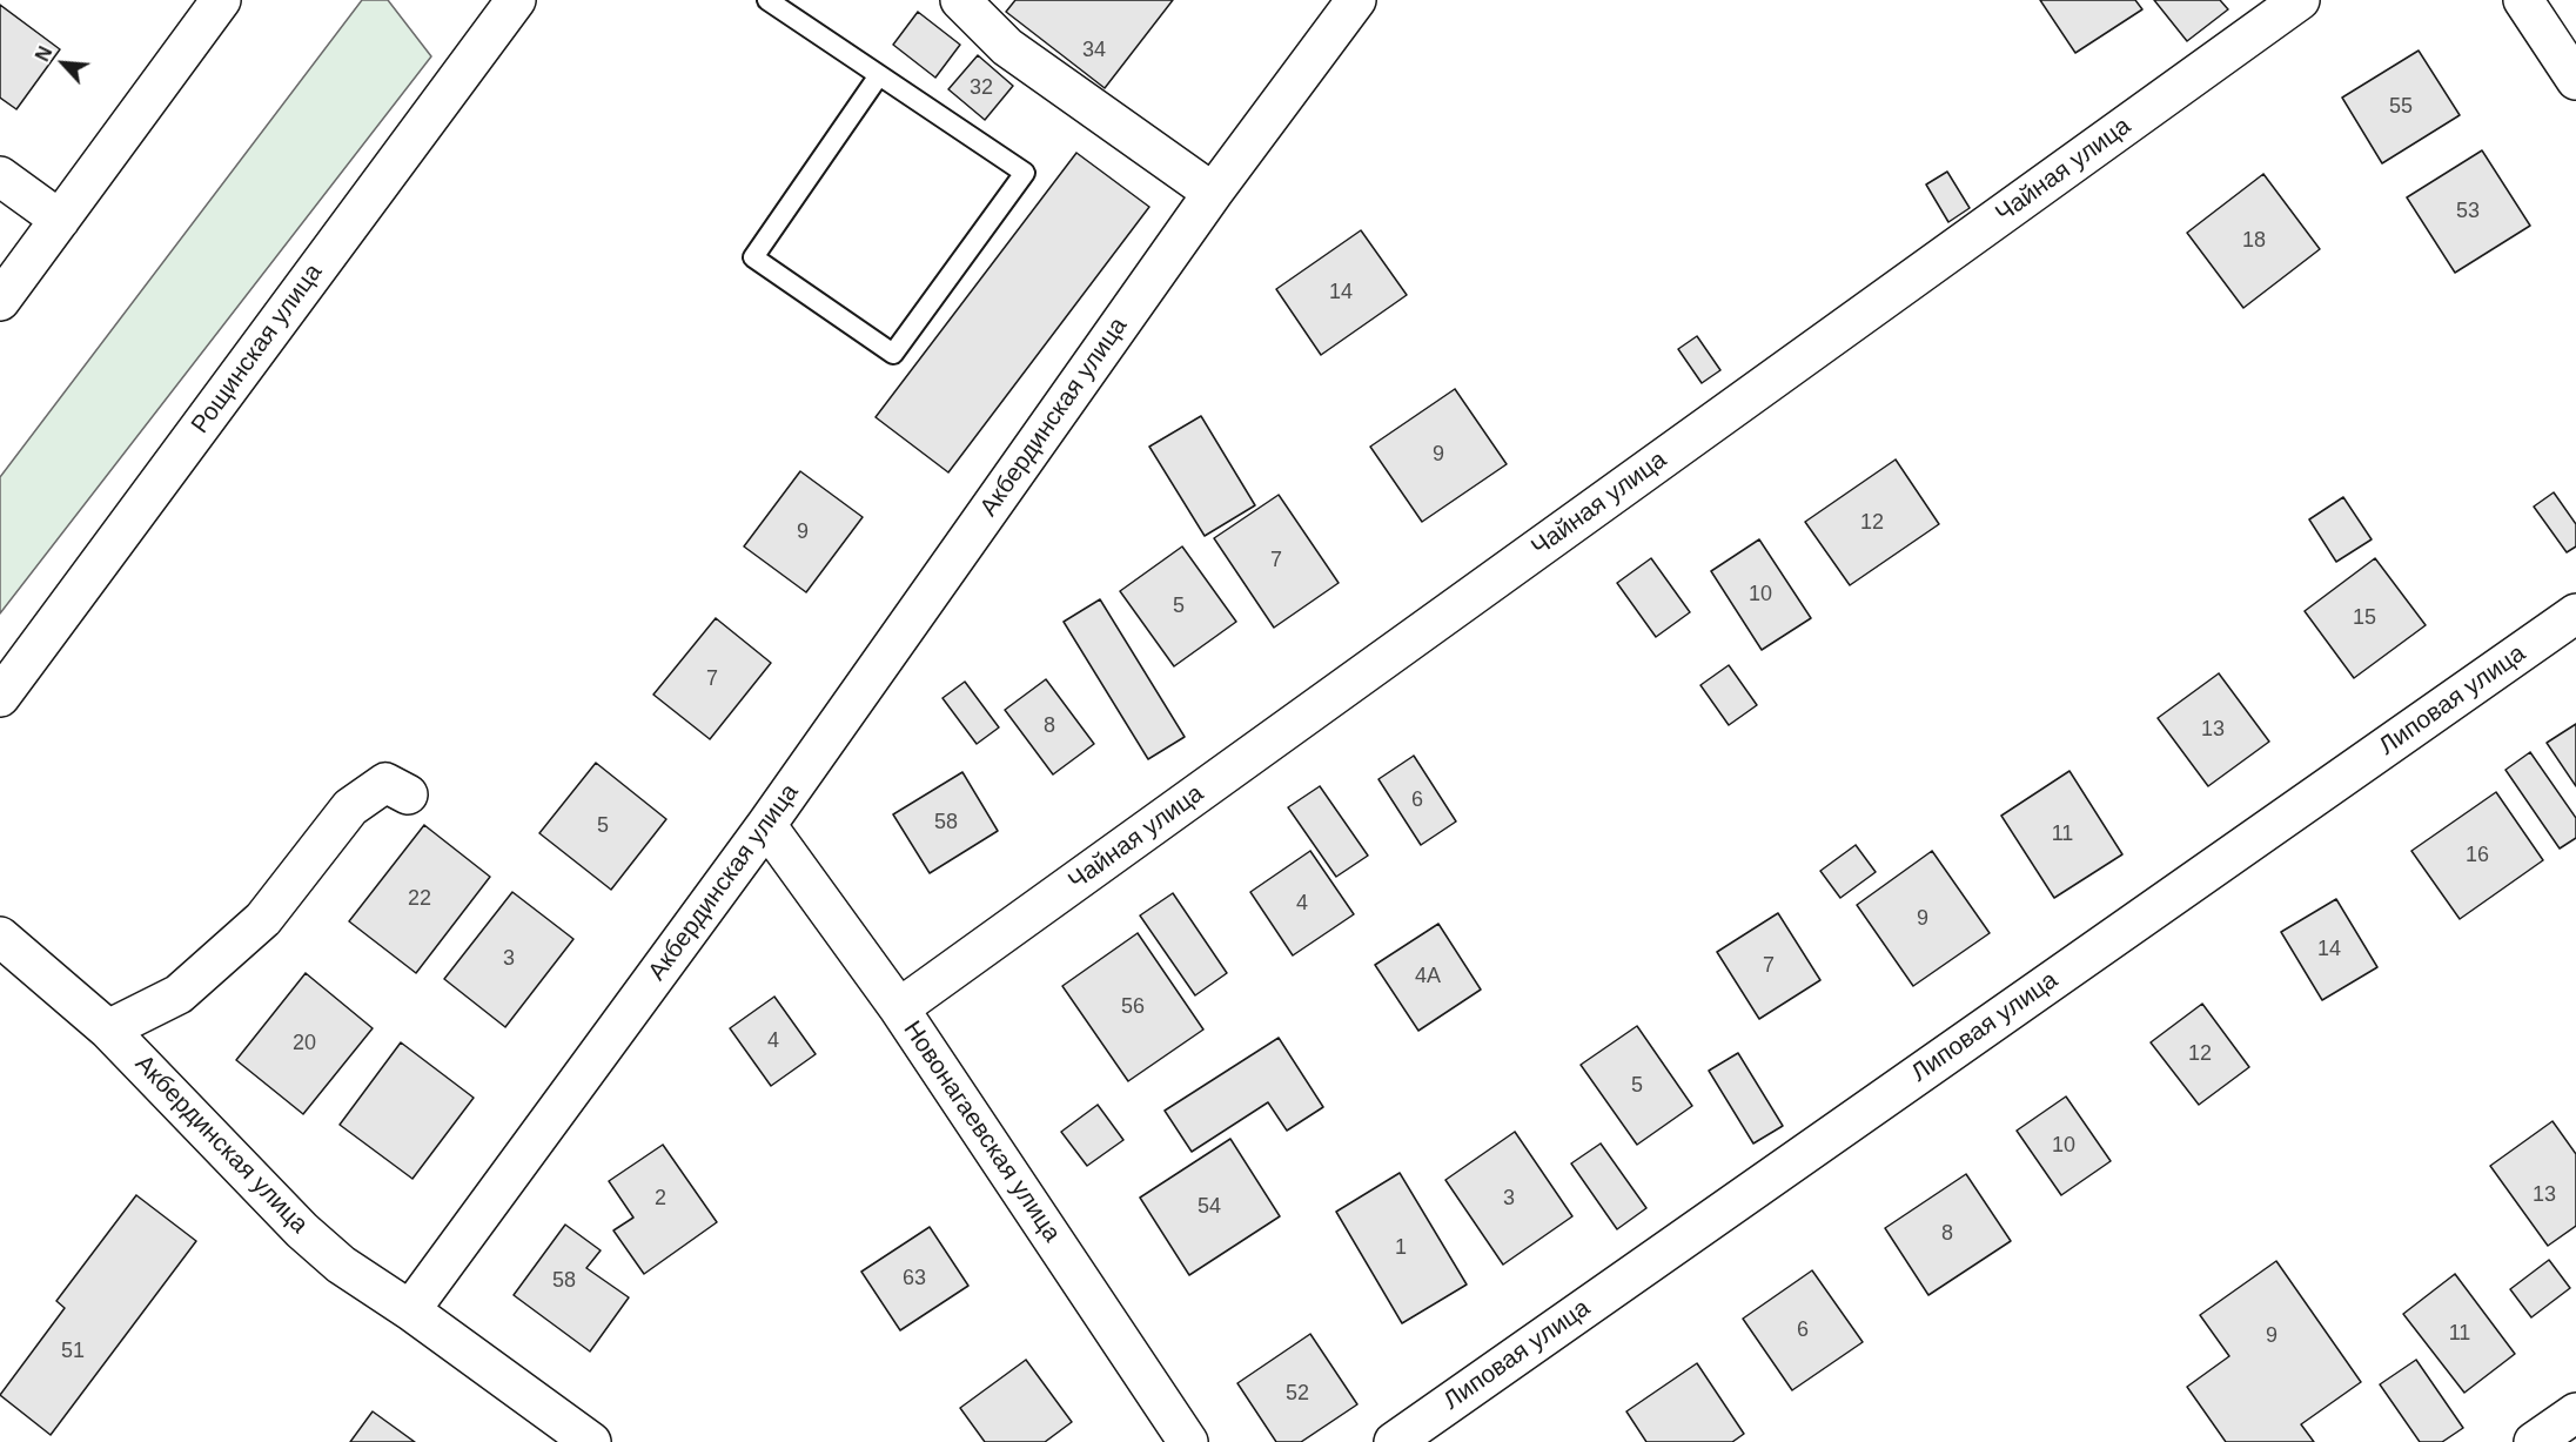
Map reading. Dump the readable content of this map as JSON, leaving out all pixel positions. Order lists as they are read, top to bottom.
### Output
{
  "streets": {
    "street": [
      "Чайная улица",
      "Рощинская улица",
      "Акбердинская улица",
      "Липовая улица",
      "Новонагаевская улица"
    ]
  },
  "crossings": [
    ["Чайная улица", "Новонагаевская улица"],
    ["Акбердинская улица", "Новонагаевская улица"]
  ],
  "house_numbers": [
    "34",
    "32",
    "55",
    "53",
    "18",
    "14",
    "9",
    "12",
    "9",
    "7",
    "10",
    "5",
    "15",
    "7",
    "8",
    "13",
    "6",
    "58",
    "5",
    "11",
    "16",
    "22",
    "4",
    "9",
    "14",
    "3",
    "7",
    "4А",
    "56",
    "4",
    "20",
    "12",
    "5",
    "10",
    "13",
    "2",
    "3",
    "54",
    "8",
    "1",
    "63",
    "58",
    "6",
    "11",
    "9",
    "51",
    "52"
  ],
  "north": "top left"
}
